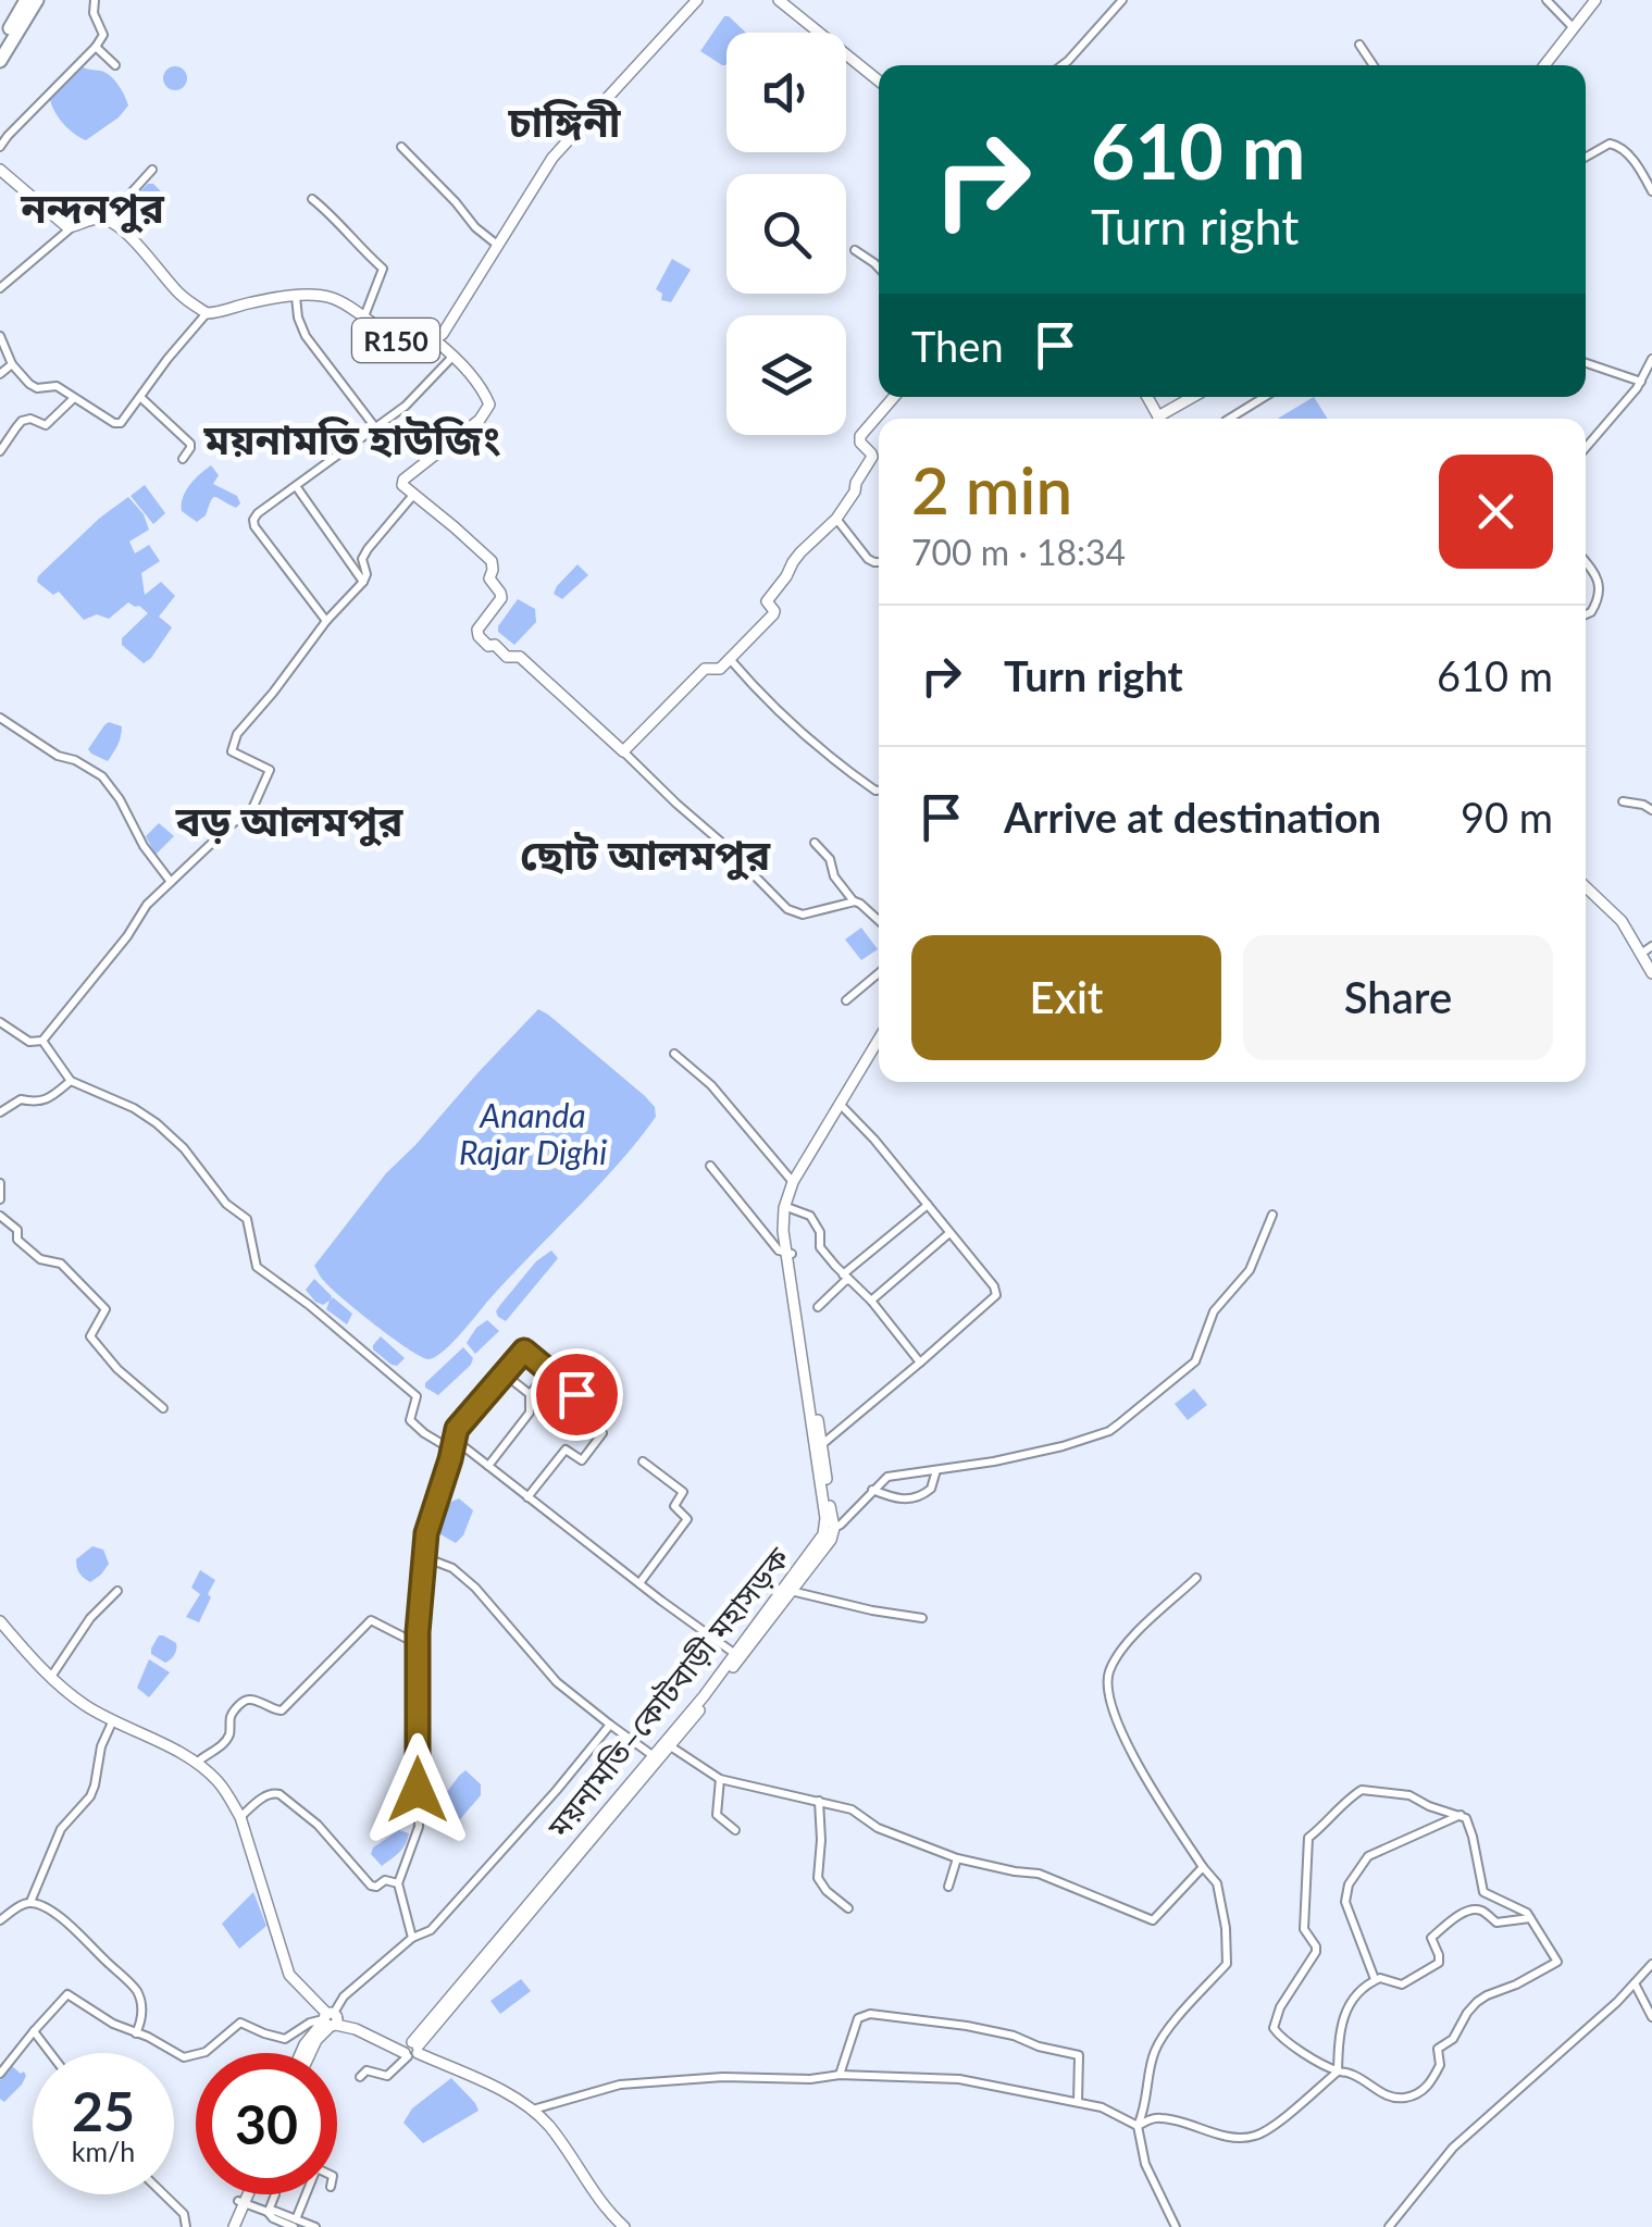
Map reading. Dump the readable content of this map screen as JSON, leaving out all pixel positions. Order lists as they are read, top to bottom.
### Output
{
  "streets": {
    "main road": ["R150", "ময়নামতি–কোটবাড়ী মহাসড়ক"]
  },
  "districts": [
    "চাঙ্গিনী",
    "নন্দনপুর",
    "ময়নামতি হাউজিং",
    "বড় আলমপুর",
    "ছোট আলমপুর"
  ],
  "water": ["Ananda Rajar Dighi"],
  "page": {
    "turn": ["610 m", "Turn right"],
    "then": "Then",
    "heading": ["2 min", "700 m · 18:34"],
    "list": [
      {
        "name": "Turn right",
        "value": "610 m"
      },
      {
        "name": "Arrive at destination",
        "value": "90 m"
      }
    ],
    "buttons": ["Exit", "Share"],
    "speed": "25 km/h",
    "limit": "30"
  }
}
